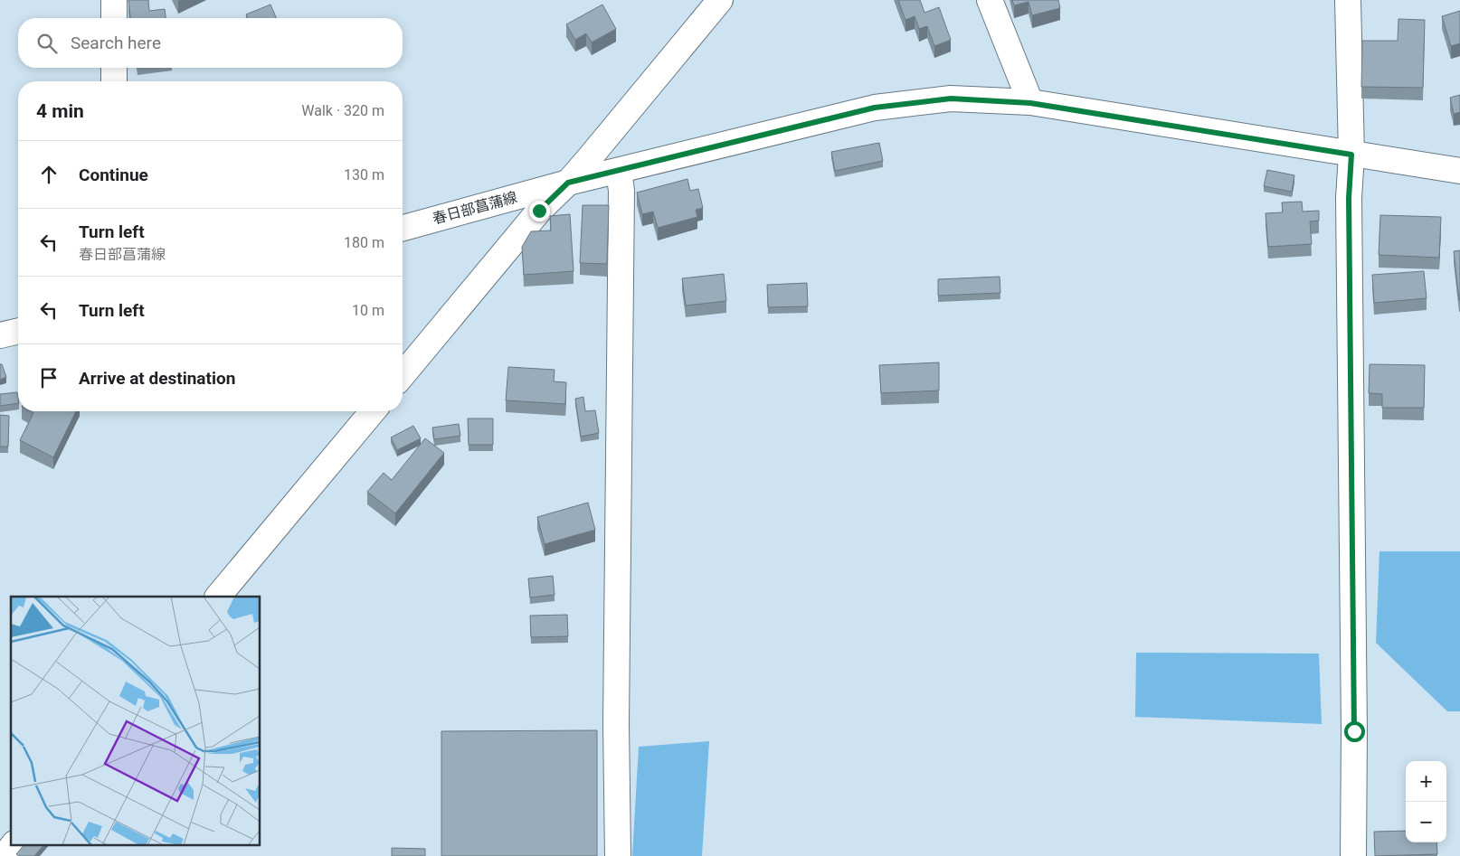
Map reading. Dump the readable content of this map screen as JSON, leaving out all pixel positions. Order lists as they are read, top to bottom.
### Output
{
  "streets": {
    "street": ["春日部菖蒲線"]
  },
  "page": {
    "search": "Search here",
    "heading": ["4 min", "Walk · 320 m"],
    "list": [
      ["Continue", "130 m"],
      ["Turn left", "春日部菖蒲線", "180 m"],
      ["Turn left", "10 m"],
      "Arrive at destination"
    ],
    "map_buttons": ["+", "−"]
  }
}
